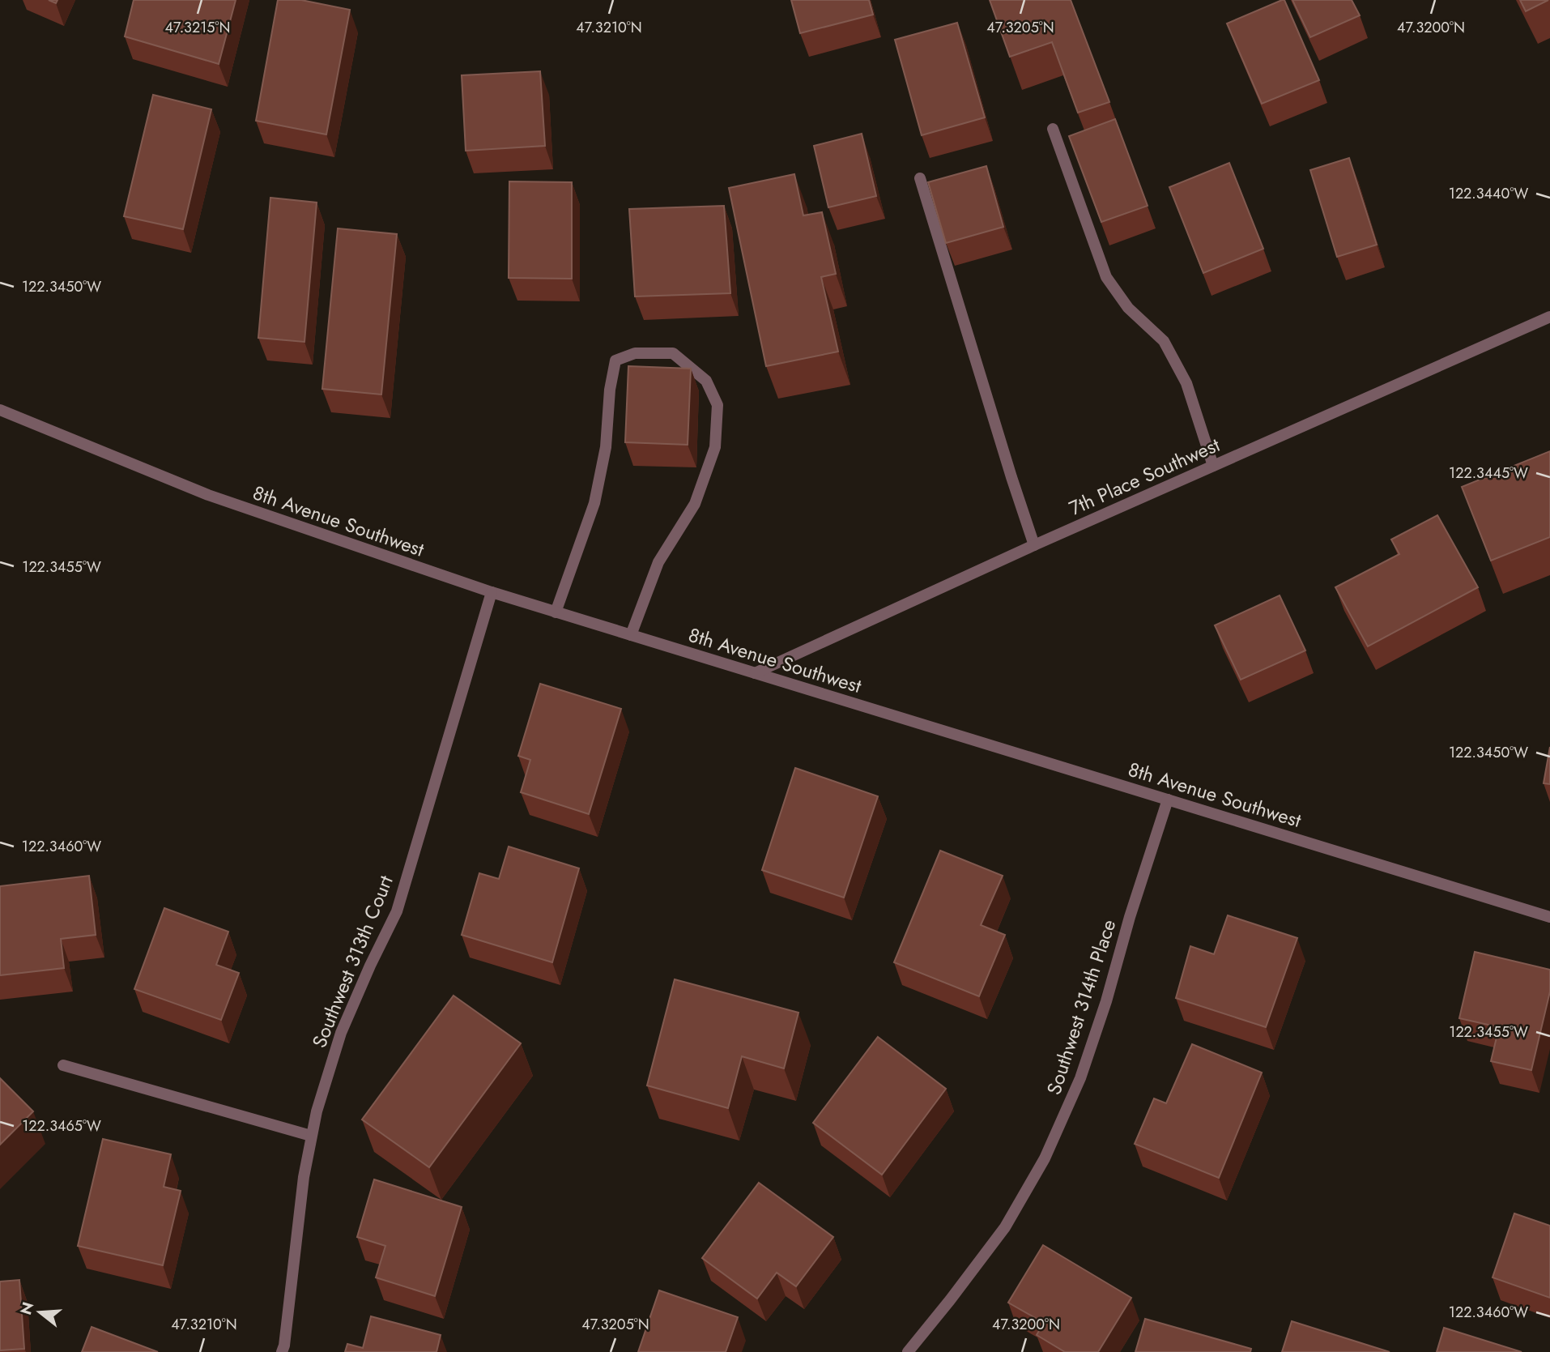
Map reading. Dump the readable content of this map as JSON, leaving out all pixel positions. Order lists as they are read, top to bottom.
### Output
{
  "streets": {
    "street": [
      "7th Place Southwest",
      "8th Avenue Southwest",
      "Southwest 313th Court",
      "Southwest 314th Place"
    ]
  },
  "crossings": [
    ["7th Place Southwest", "8th Avenue Southwest"],
    ["8th Avenue Southwest", "Southwest 313th Court"],
    ["8th Avenue Southwest", "Southwest 314th Place"]
  ],
  "north": "left",
  "coordinates": [
    "47.3215°N",
    "47.3210°N",
    "47.3205°N",
    "47.3200°N",
    "122.3440°W",
    "122.3450°W",
    "122.3445°W",
    "122.3455°W",
    "122.3460°W",
    "122.3465°W"
  ]
}
